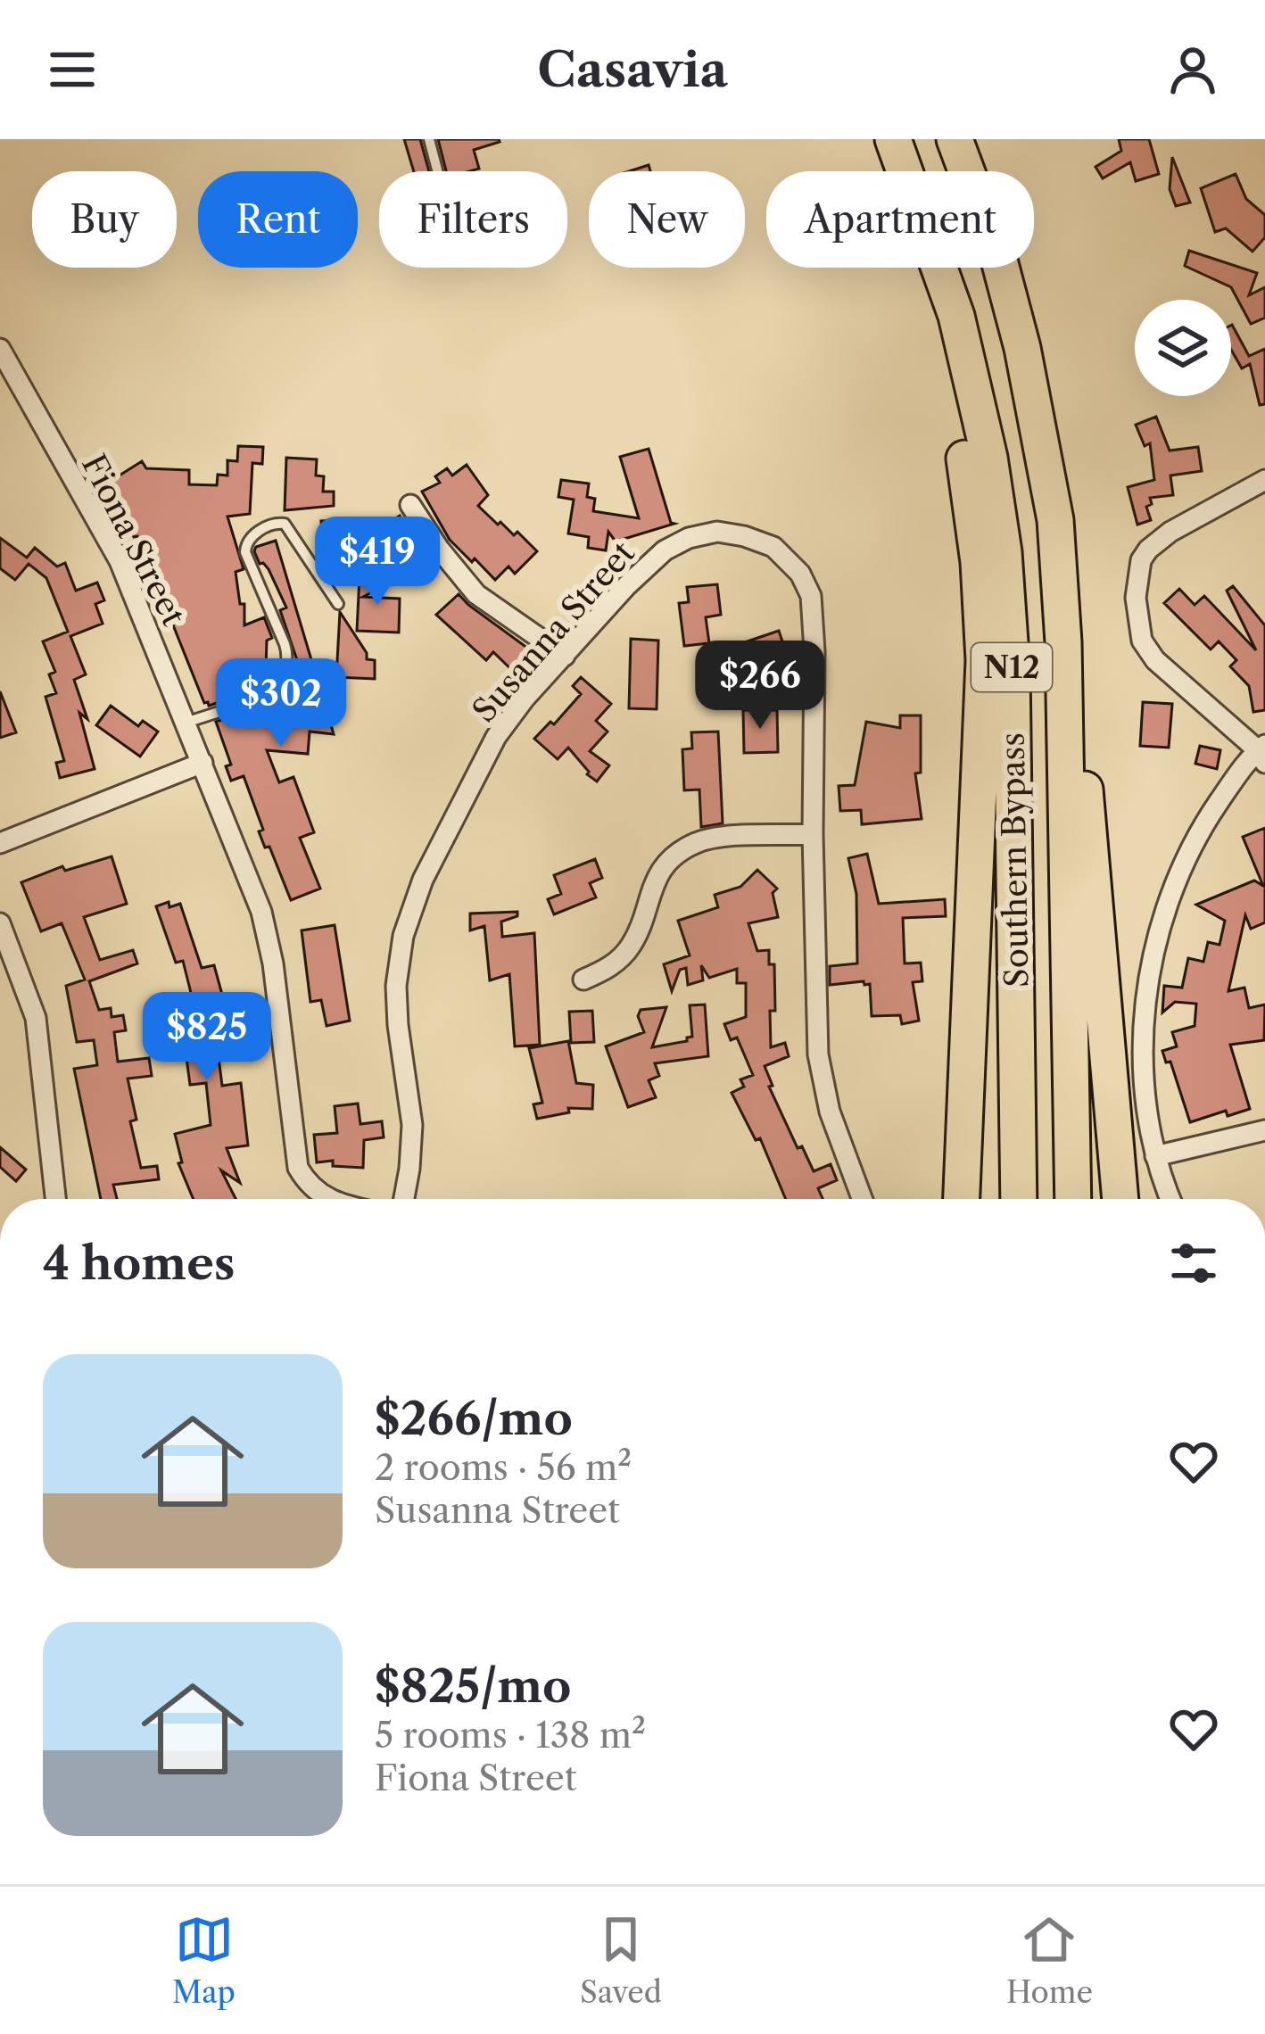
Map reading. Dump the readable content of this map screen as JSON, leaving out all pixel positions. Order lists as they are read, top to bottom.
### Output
{
  "streets": {
    "highway": ["N12", "Southern Bypass"],
    "street": ["Fiona Street", "Susanna Street"]
  },
  "page": {
    "header": "Casavia",
    "chip": [
      "Buy",
      "Rent",
      "Filters",
      "New",
      "Apartment"
    ],
    "price": [
      "$419",
      "$266",
      "$302",
      "$825"
    ],
    "heading": "4 homes",
    "list": [
      {
        "name": "$266/mo",
        "note": "2 rooms · 56 m² · Susanna Street"
      },
      {
        "name": "$825/mo",
        "note": "5 rooms · 138 m² · Fiona Street"
      }
    ],
    "tabs": ["Map", "Saved", "Home"]
  }
}
